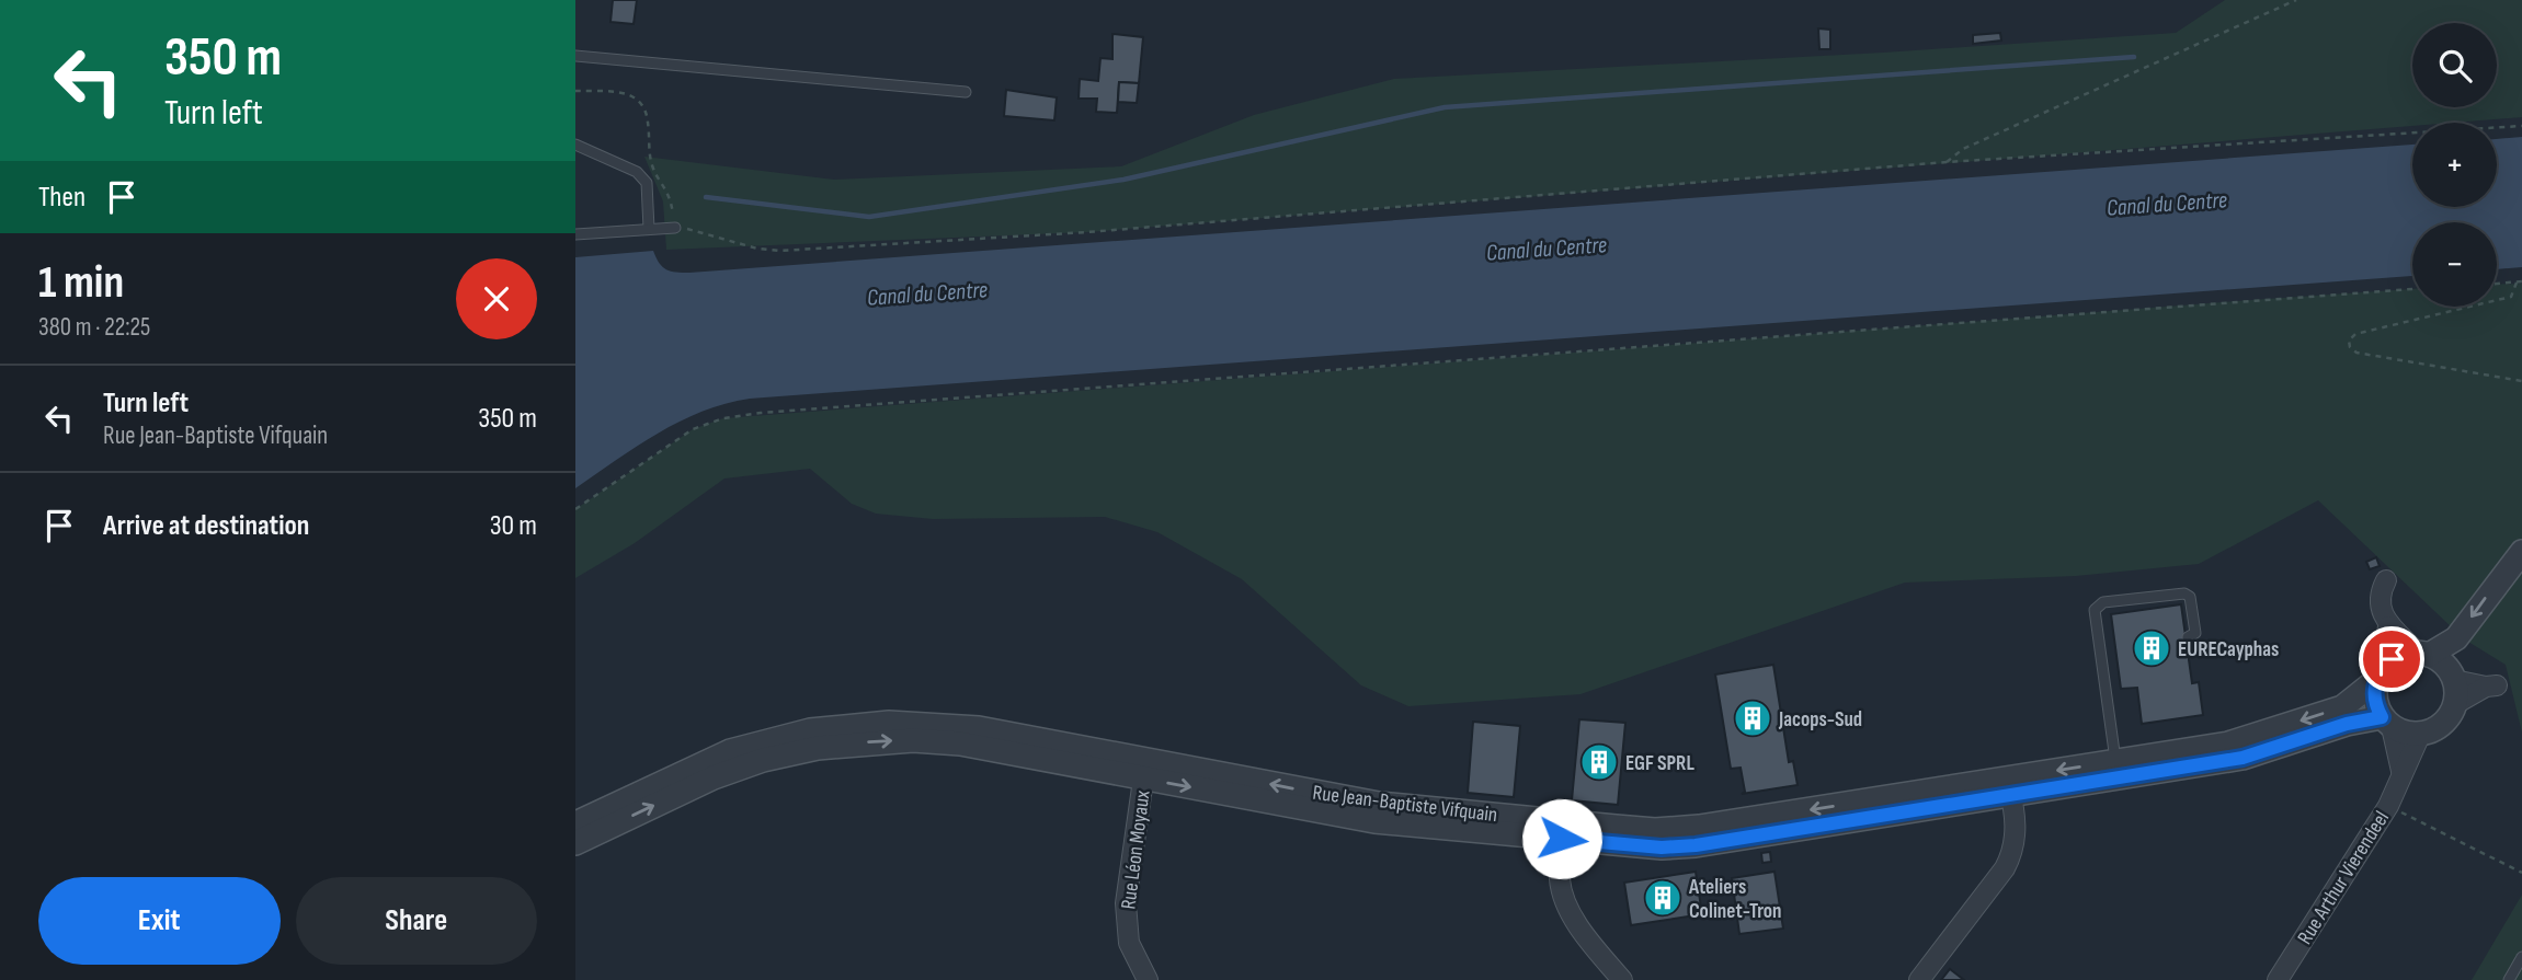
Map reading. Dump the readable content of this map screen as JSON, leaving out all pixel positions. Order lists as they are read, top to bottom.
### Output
{
  "streets": {
    "street": ["Rue Jean-Baptiste Vifquain", "Rue Léon Moyaux", "Rue Arthur Vierendeel"]
  },
  "crossings": [
    ["Rue Jean-Baptiste Vifquain", "Rue Léon Moyaux"],
    ["Rue Jean-Baptiste Vifquain", "Rue Arthur Vierendeel"]
  ],
  "water": ["Canal du Centre"],
  "places": {
    "building": [
      "EURECayphas",
      "Jacops-Sud",
      "EGF SPRL",
      "Ateliers Colinet-Tron"
    ]
  },
  "page": {
    "turn": ["350 m", "Turn left"],
    "map_buttons": ["+", "−"],
    "then": "Then",
    "heading": ["1 min", "380 m · 22:25"],
    "list": [
      {
        "name": "Turn left",
        "note": "Rue Jean-Baptiste Vifquain",
        "value": "350 m"
      },
      {
        "name": "Arrive at destination",
        "value": "30 m"
      }
    ],
    "buttons": ["Exit", "Share"]
  }
}
